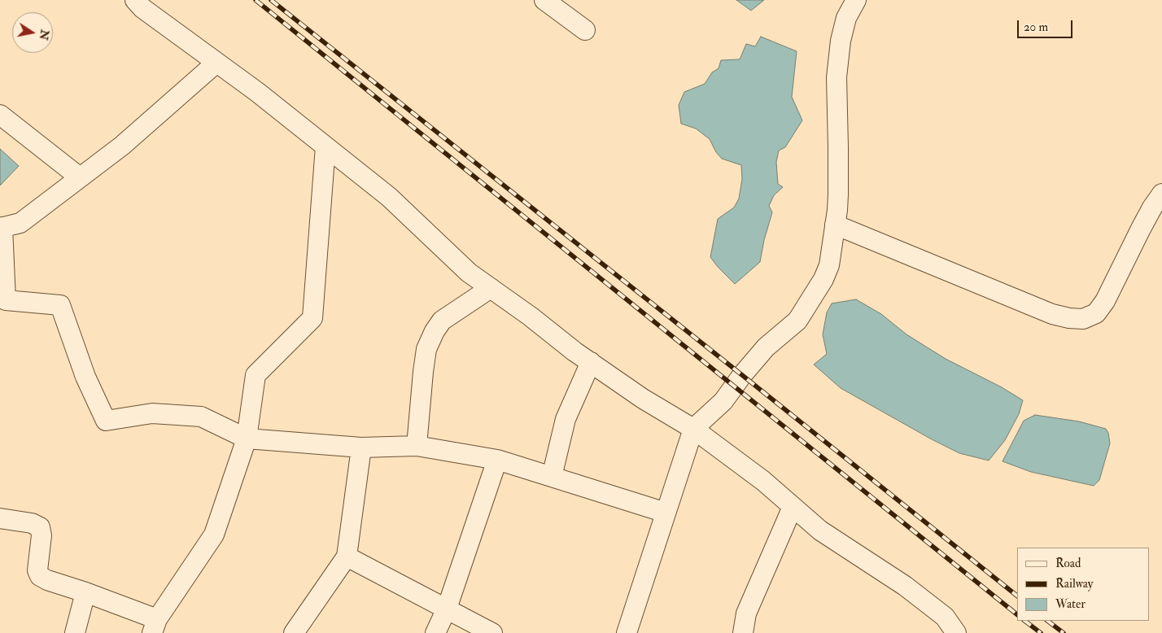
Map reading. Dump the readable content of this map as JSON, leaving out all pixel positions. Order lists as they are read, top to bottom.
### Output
{
  "legend": ["Road", "Railway", "Water"],
  "scale_bar": "20 m",
  "north": "right"
}
